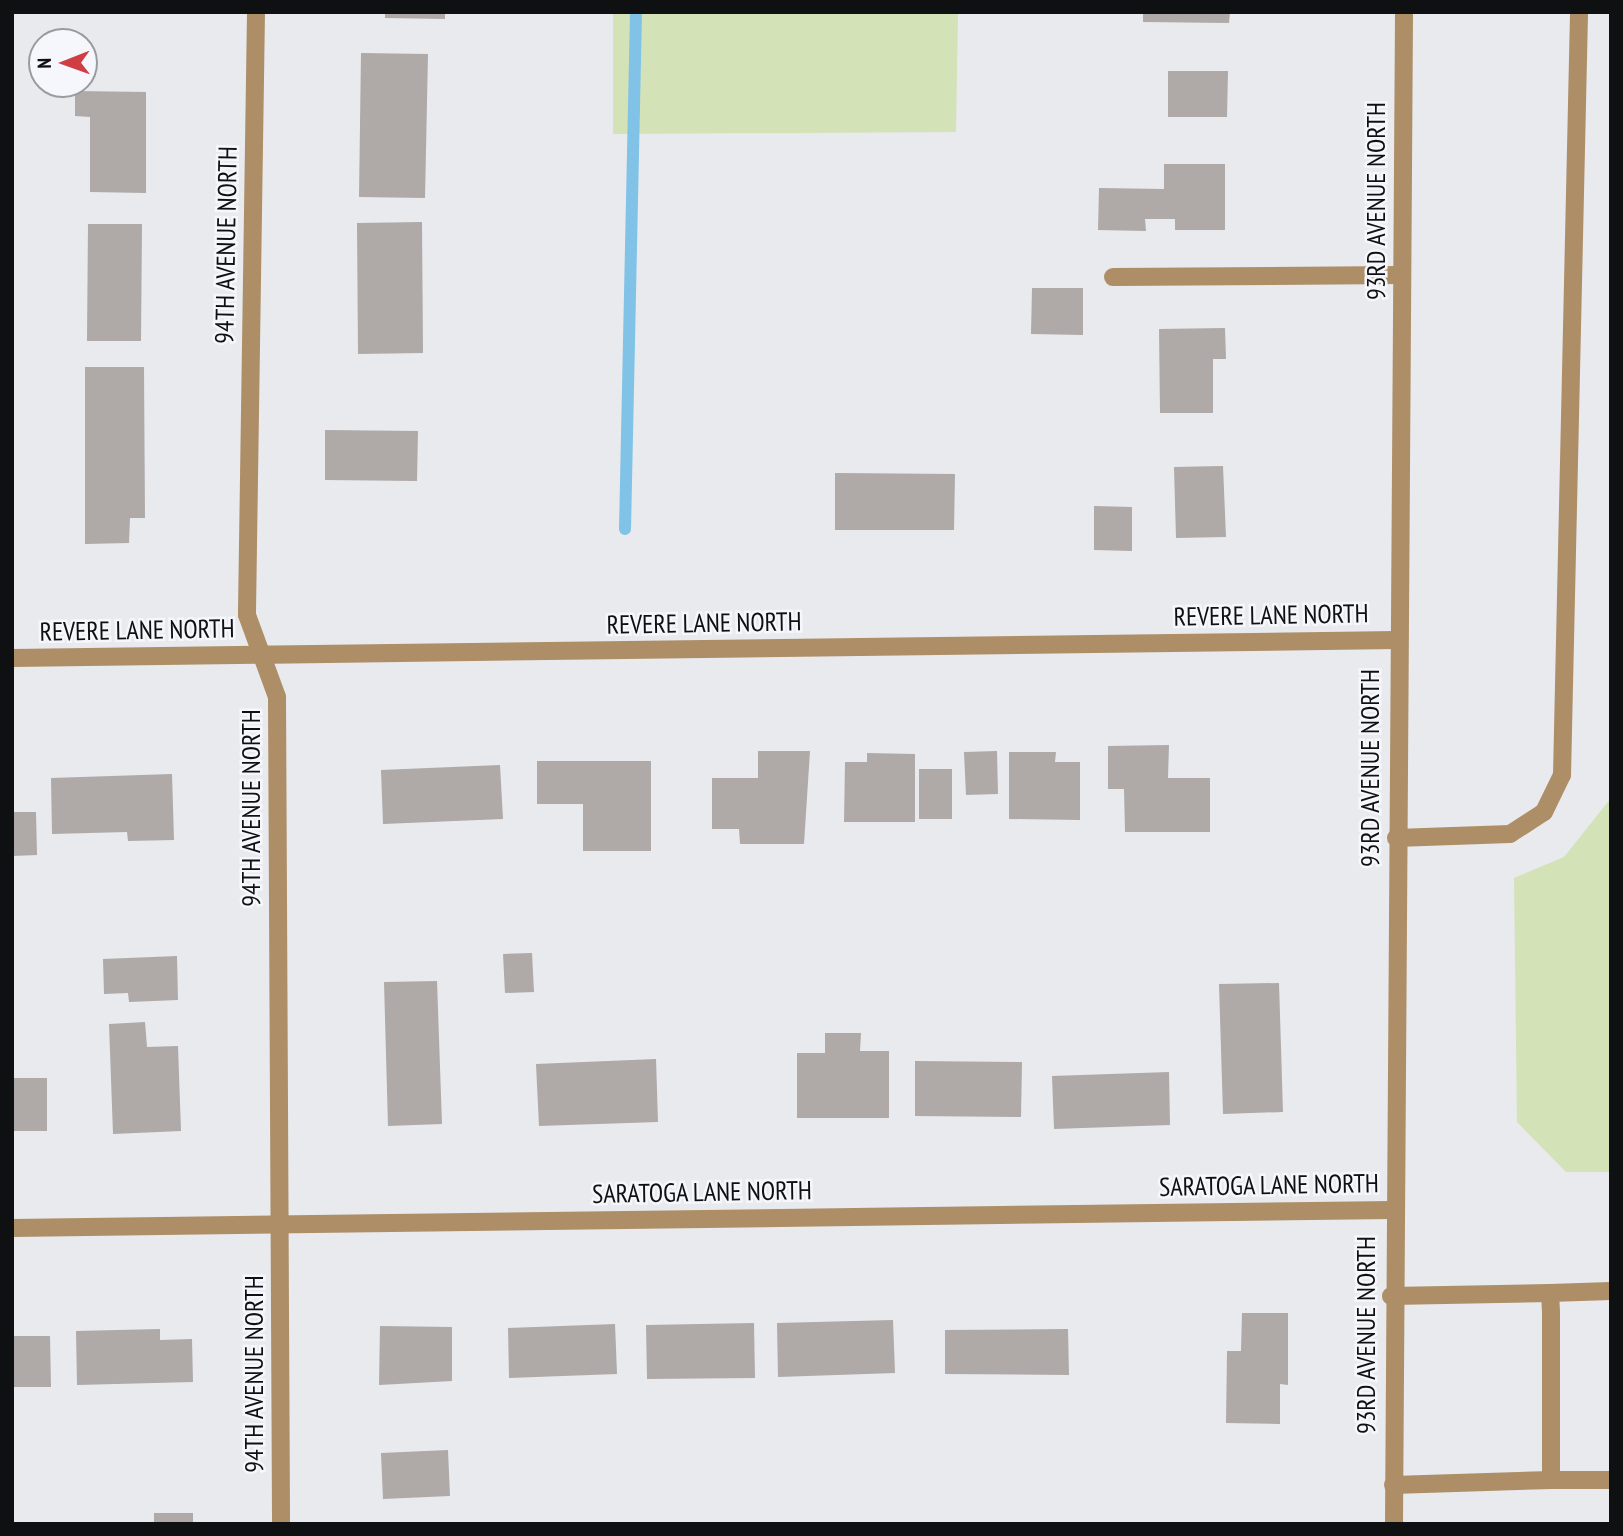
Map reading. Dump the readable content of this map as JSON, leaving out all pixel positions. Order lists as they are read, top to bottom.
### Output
{
  "streets": {
    "street": [
      "93RD AVENUE NORTH",
      "94TH AVENUE NORTH",
      "REVERE LANE NORTH",
      "SARATOGA LANE NORTH"
    ]
  },
  "crossings": [
    ["93RD AVENUE NORTH", "REVERE LANE NORTH"],
    ["93RD AVENUE NORTH", "SARATOGA LANE NORTH"],
    ["94TH AVENUE NORTH", "REVERE LANE NORTH"],
    ["94TH AVENUE NORTH", "SARATOGA LANE NORTH"]
  ],
  "north": "left"
}
